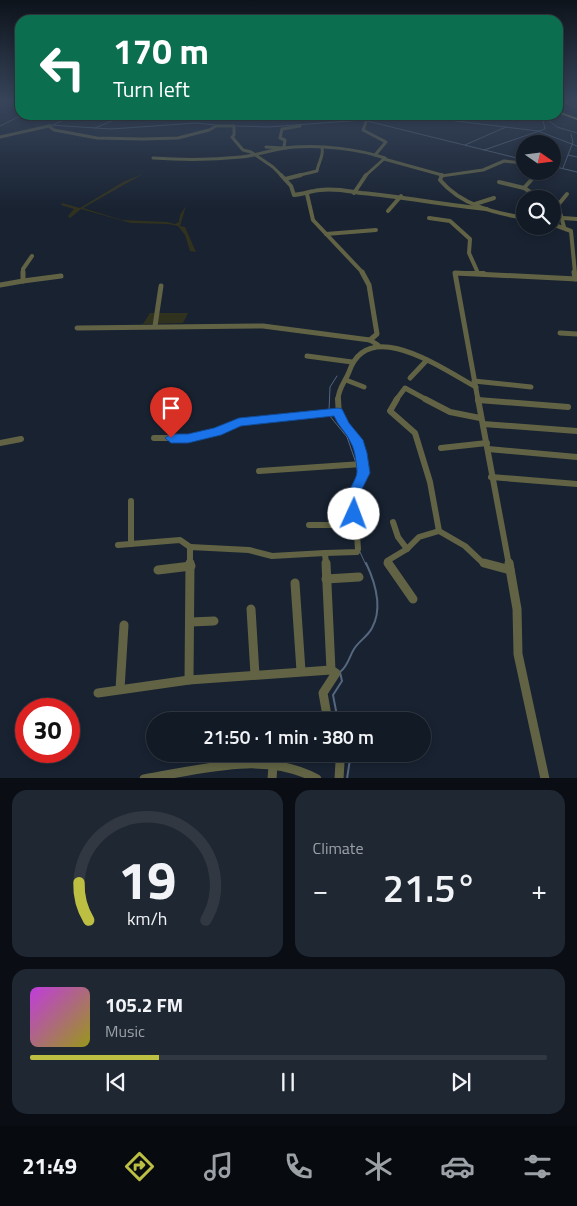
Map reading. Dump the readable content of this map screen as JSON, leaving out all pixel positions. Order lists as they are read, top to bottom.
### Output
{
  "north": "right",
  "page": {
    "turn": ["170 m", "Turn left"],
    "limit": "30",
    "trip": "21:50 · 1 min · 380 m",
    "tile": "Climate",
    "heat": ["−", "21.5°", "+"],
    "song": ["105.2 FM", "Music"],
    "tabs": "21:49",
    "gauge": ["19", "km/h"]
  }
}
